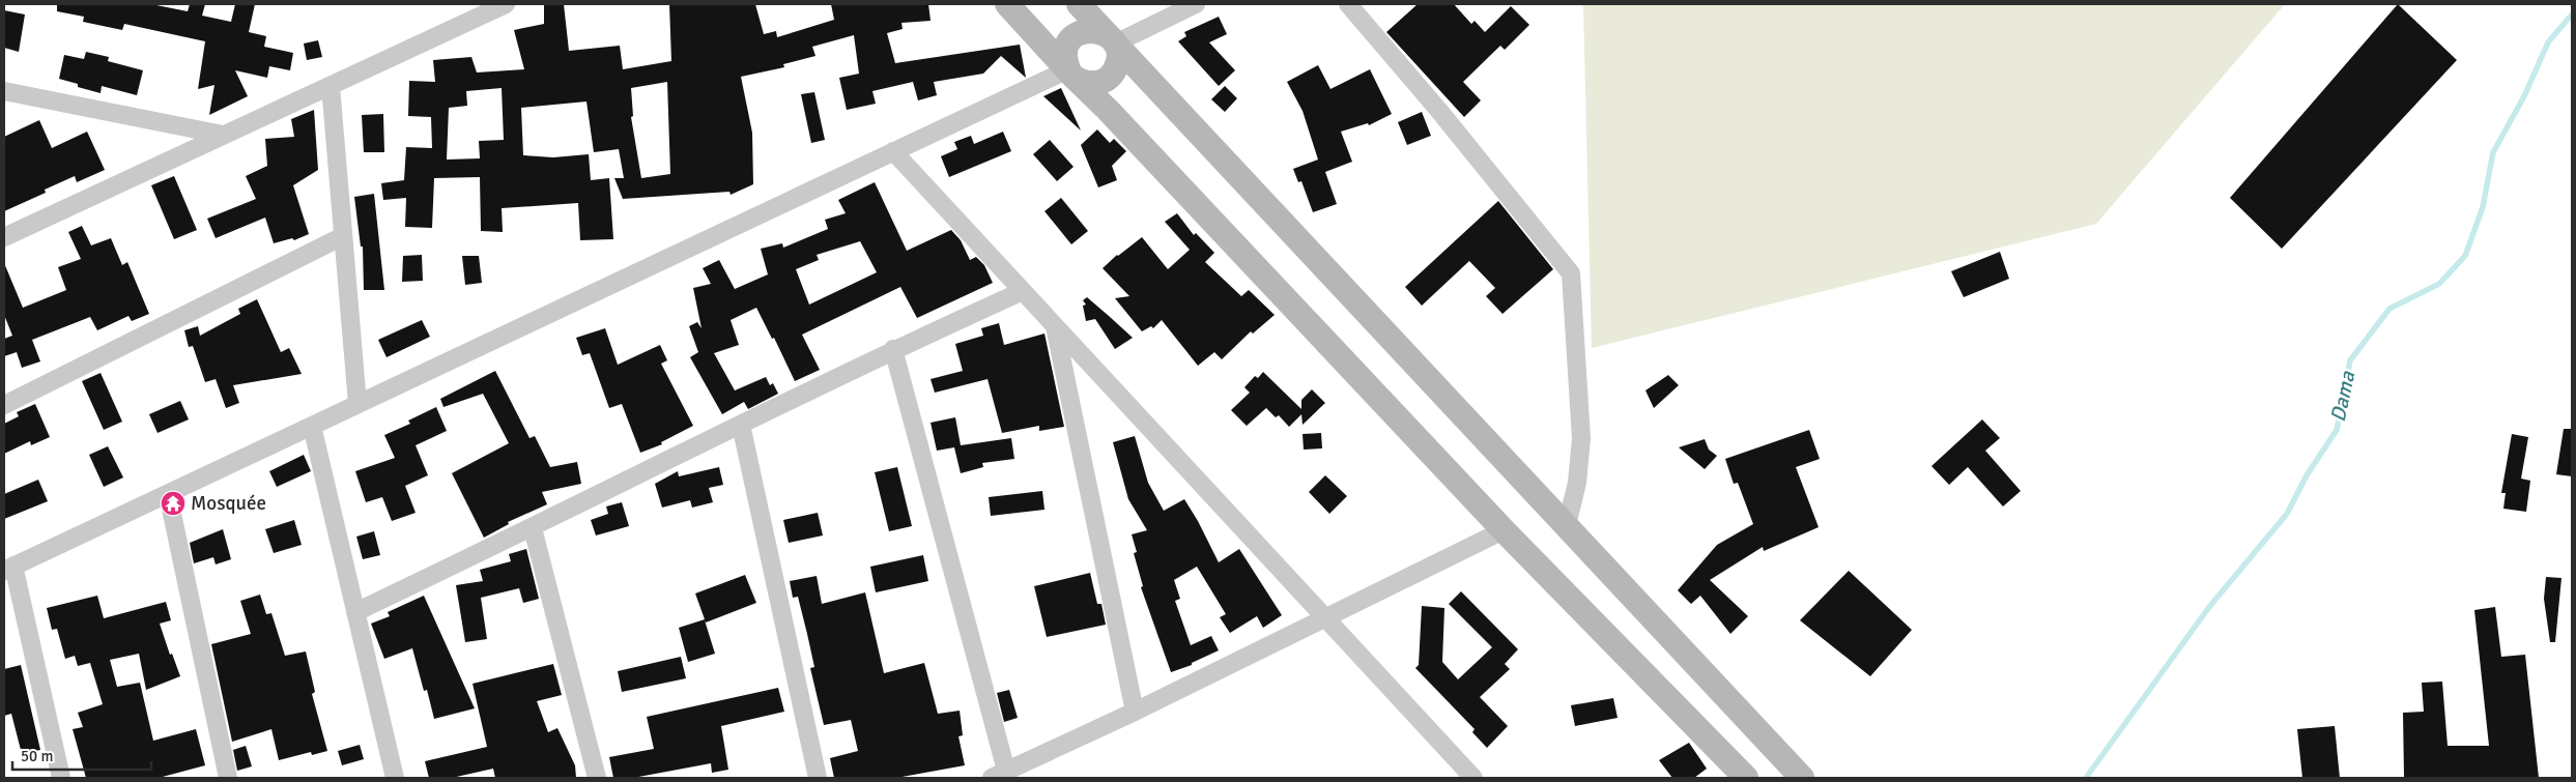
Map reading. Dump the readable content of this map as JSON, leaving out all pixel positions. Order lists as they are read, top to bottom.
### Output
{
  "water": ["Dama"],
  "places": {
    "temple": ["Mosquée"]
  },
  "scale_bar": "50 m"
}
